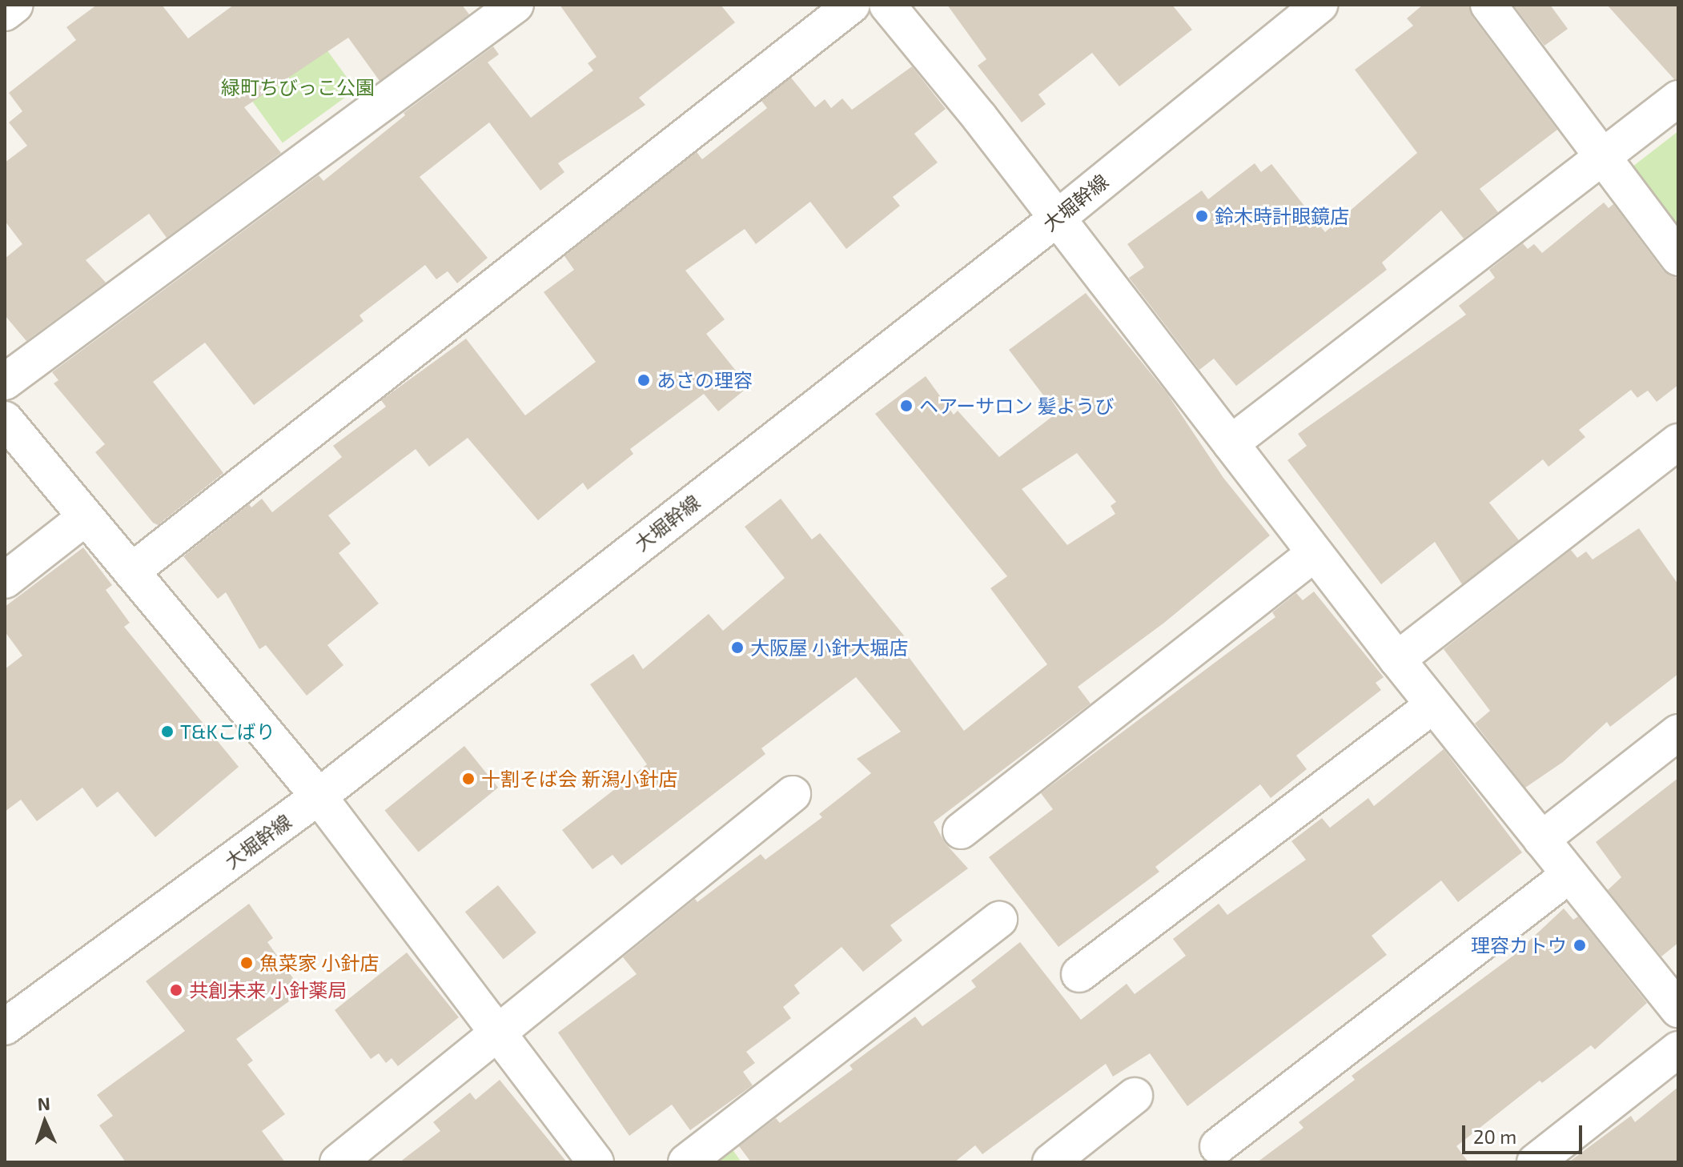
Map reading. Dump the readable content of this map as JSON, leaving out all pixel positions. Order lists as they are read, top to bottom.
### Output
{
  "streets": {
    "street": ["大堀幹線"]
  },
  "parks": ["緑町ちびっこ公園"],
  "places": [
    "鈴木時計眼鏡店",
    "あさの理容",
    "ヘアーサロン 髪ようび",
    "大阪屋 小針大堀店",
    "T&Kこばり",
    "十割そば会 新潟小針店",
    "理容カトウ",
    "魚菜家 小針店",
    "共創未来 小針薬局"
  ],
  "scale_bar": "20 m",
  "north": "top"
}
